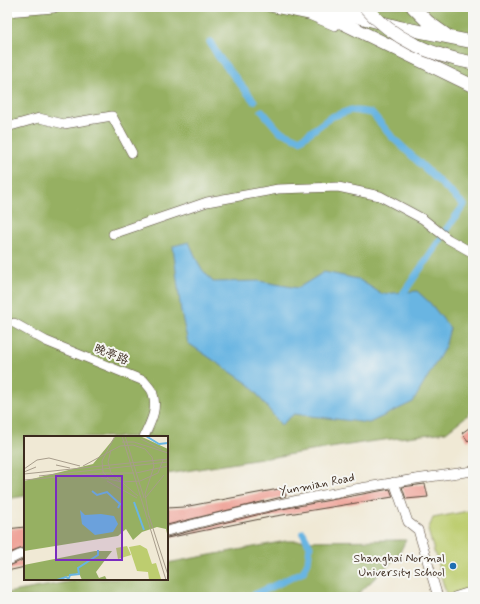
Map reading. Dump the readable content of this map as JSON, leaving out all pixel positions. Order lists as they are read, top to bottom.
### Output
{
  "streets": {
    "street": ["晚亭路", "Yunmian Road"]
  },
  "places": ["Shanghai Normal University School"]
}
